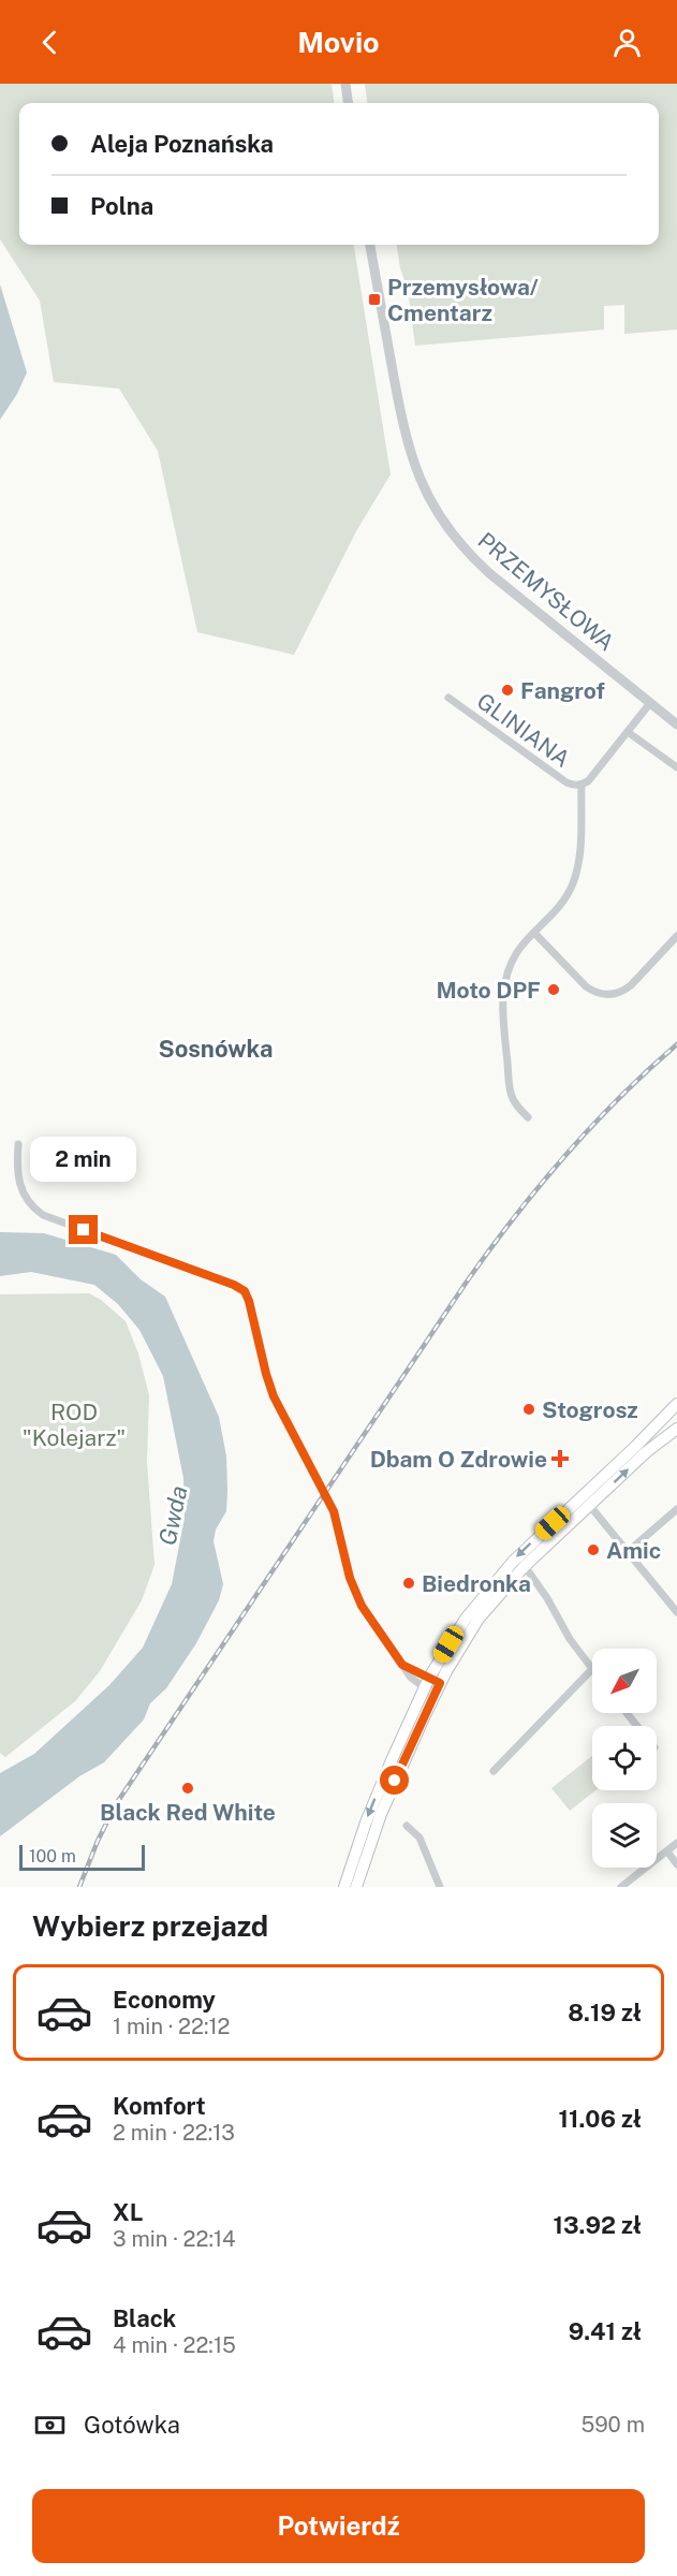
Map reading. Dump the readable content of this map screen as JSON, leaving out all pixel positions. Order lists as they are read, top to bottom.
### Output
{
  "streets": {
    "street": ["PRZEMYSŁOWA", "GLINIANA"]
  },
  "crossings": [
    ["PRZEMYSŁOWA", "GLINIANA"]
  ],
  "districts": ["Sosnówka"],
  "water": ["Gwda"],
  "parks": ["ROD \"Kolejarz\""],
  "places": {
    "transit": ["Przemysłowa/ Cmentarz"],
    "other": [
      "Fangrof",
      "Moto DPF",
      "Stogrosz",
      "Amic",
      "Biedronka",
      "Black Red White"
    ],
    "health": ["Dbam O Zdrowie"]
  },
  "scale_bar": "100 m",
  "north": "bottom left",
  "page": {
    "header": "Movio",
    "banner": ["Aleja Poznańska", "Polna"],
    "bubble": "2 min",
    "scale": "100 m",
    "heading": "Wybierz przejazd",
    "list": [
      {
        "name": "Economy",
        "note": "1 min · 22:12",
        "value": "8.19 zł"
      },
      {
        "name": "Komfort",
        "note": "2 min · 22:13",
        "value": "11.06 zł"
      },
      {
        "name": "XL",
        "note": "3 min · 22:14",
        "value": "13.92 zł"
      },
      {
        "name": "Black",
        "note": "4 min · 22:15",
        "value": "9.41 zł"
      }
    ],
    "pay": ["Gotówka", "590 m"],
    "buttons": "Potwierdź"
  }
}
